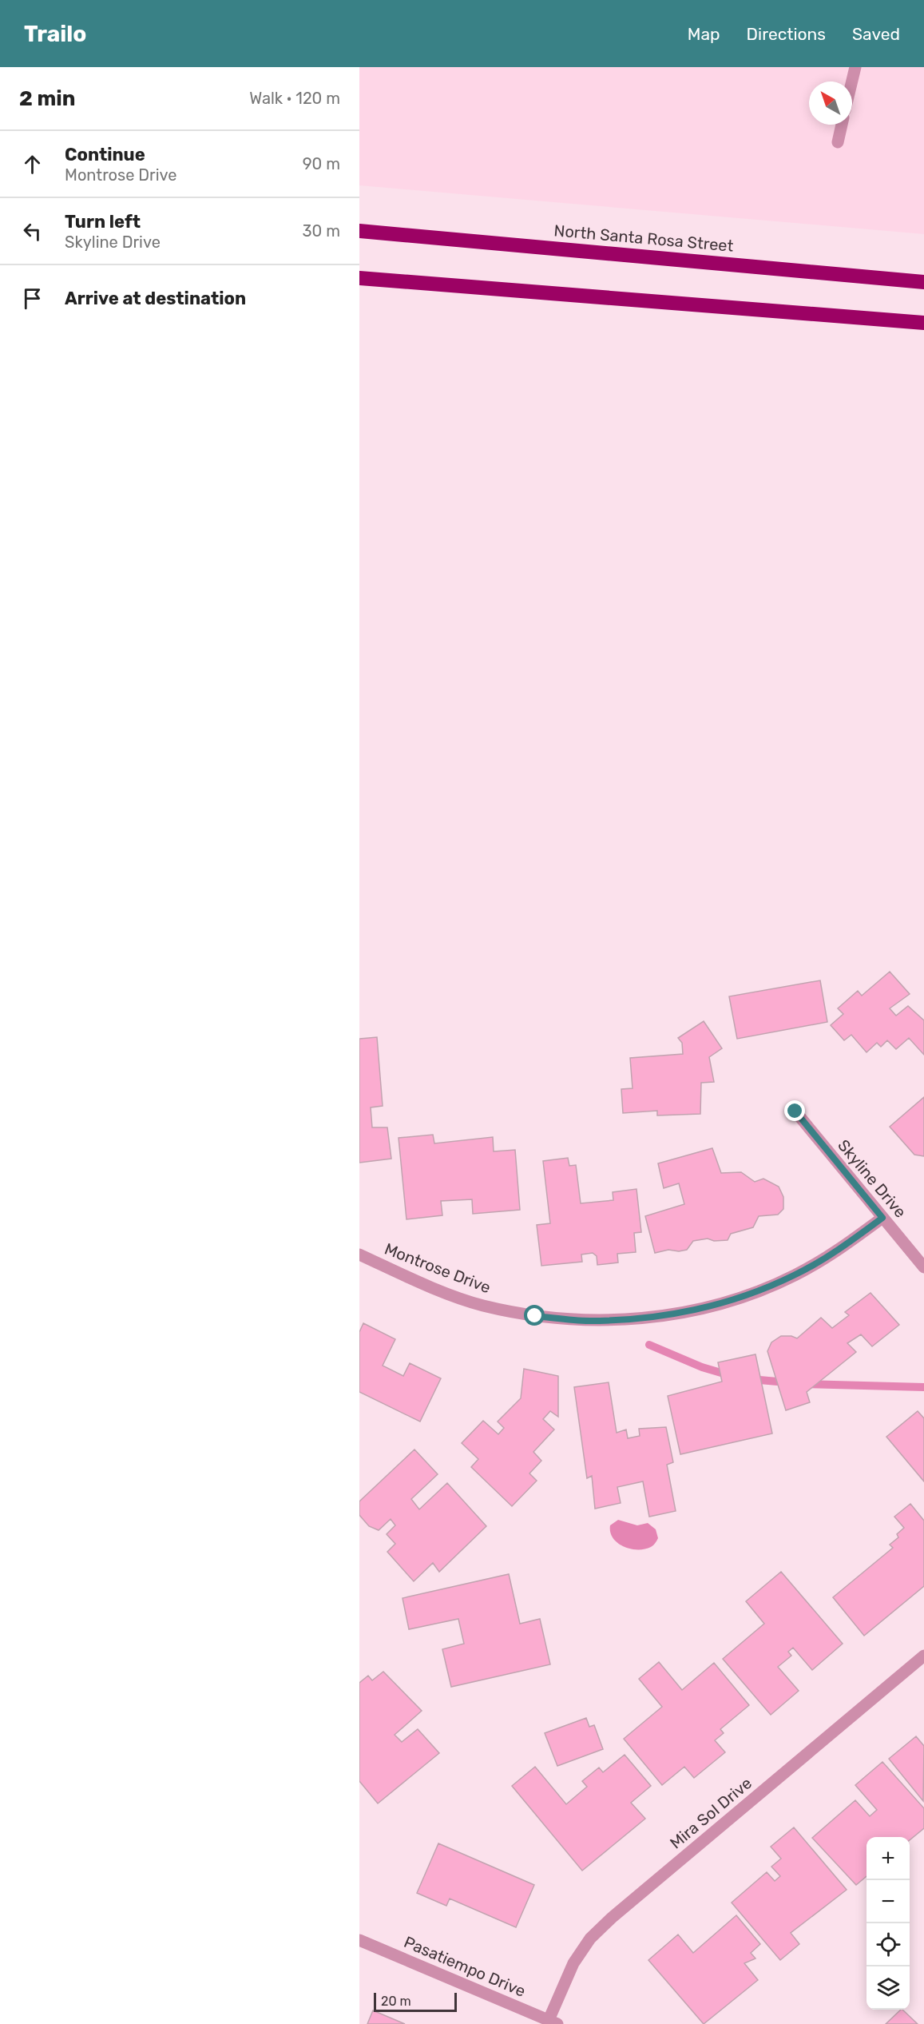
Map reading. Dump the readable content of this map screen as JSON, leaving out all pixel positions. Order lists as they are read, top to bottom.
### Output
{
  "streets": {
    "highway": ["North Santa Rosa Street"],
    "street": [
      "Skyline Drive",
      "Montrose Drive",
      "Mira Sol Drive",
      "Pasatiempo Drive"
    ]
  },
  "crossings": [
    ["Skyline Drive", "Montrose Drive"],
    ["Mira Sol Drive", "Pasatiempo Drive"]
  ],
  "scale_bar": "20 m",
  "north": "top left",
  "page": {
    "header": "Trailo",
    "nav": ["Map", "Directions", "Saved"],
    "heading": ["2 min", "Walk · 120 m"],
    "list": [
      ["Continue", "Montrose Drive", "90 m"],
      ["Turn left", "Skyline Drive", "30 m"],
      "Arrive at destination"
    ],
    "map_buttons": ["+", "−"],
    "scale": "20 m"
  }
}
